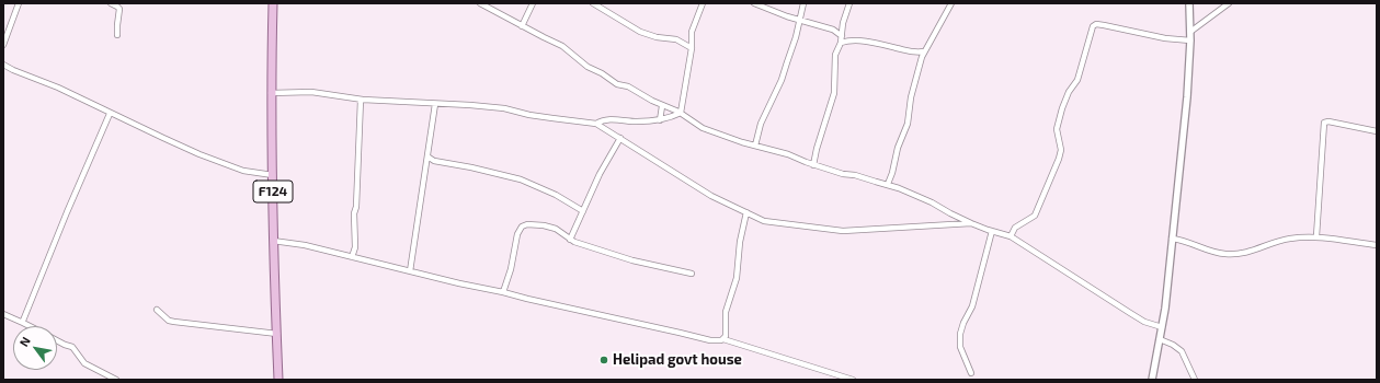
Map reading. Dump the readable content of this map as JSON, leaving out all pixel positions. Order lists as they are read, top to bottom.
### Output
{
  "streets": {
    "main road": ["F124"]
  },
  "places": ["Helipad govt house"],
  "north": "top left"
}
